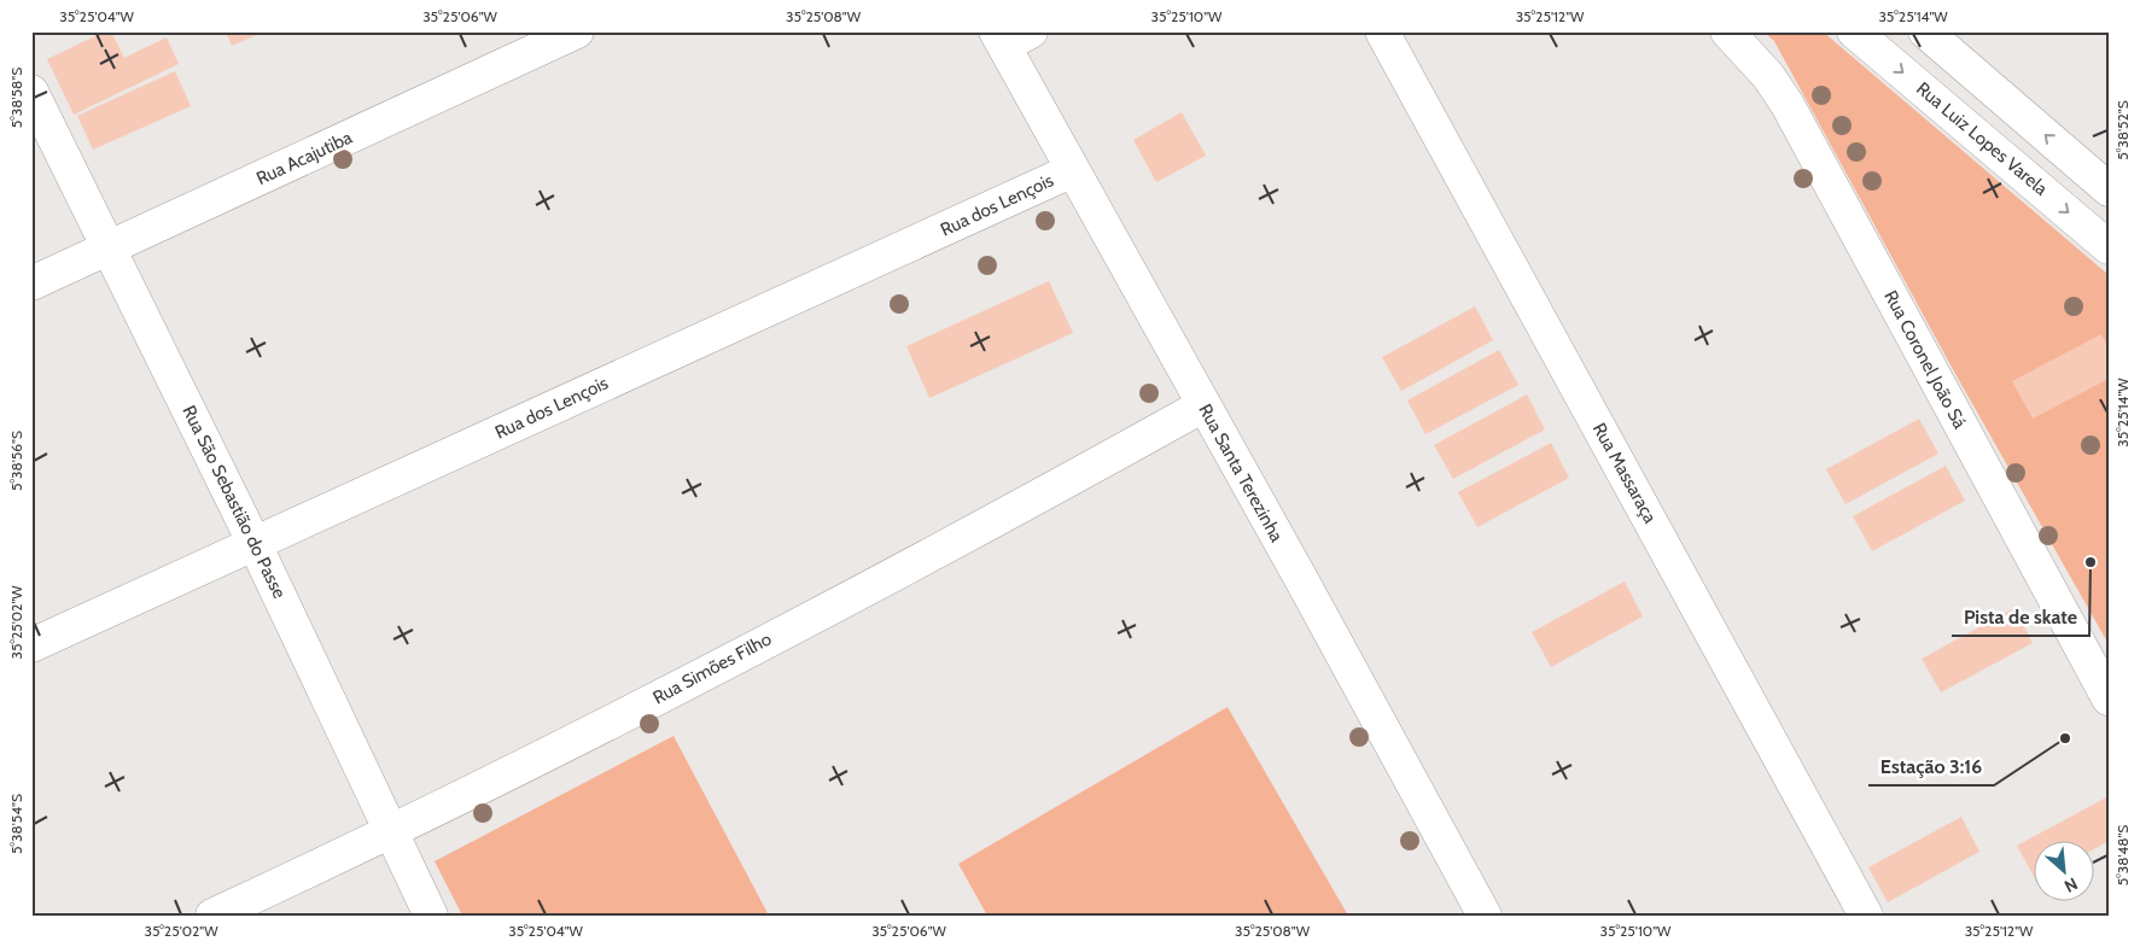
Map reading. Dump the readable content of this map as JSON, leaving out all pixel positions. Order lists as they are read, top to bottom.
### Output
{
  "streets": {
    "street": [
      "Rua Luiz Lopes Varela",
      "Rua Acajutiba",
      "Rua dos Lençois",
      "Rua Coronel João Sá",
      "Rua Santa Terezinha",
      "Rua Massaraça",
      "Rua São Sebastião do Passe",
      "Rua Simões Filho"
    ]
  },
  "crossings": [
    ["Rua Acajutiba", "Rua São Sebastião do Passe"],
    ["Rua dos Lençois", "Rua Santa Terezinha"],
    ["Rua dos Lençois", "Rua São Sebastião do Passe"],
    ["Rua Santa Terezinha", "Rua Simões Filho"],
    ["Rua São Sebastião do Passe", "Rua Simões Filho"]
  ],
  "places": ["Pista de skate", "Estação 3:16"],
  "north": "bottom right",
  "coordinates": [
    "35°25'04\"W",
    "35°25'06\"W",
    "35°25'08\"W",
    "35°25'10\"W",
    "35°25'12\"W",
    "35°25'14\"W",
    "5°38'58\"S",
    "5°38'52\"S",
    "5°38'56\"S",
    "35°25'02\"W",
    "5°38'54\"S",
    "5°38'48\"S"
  ]
}
